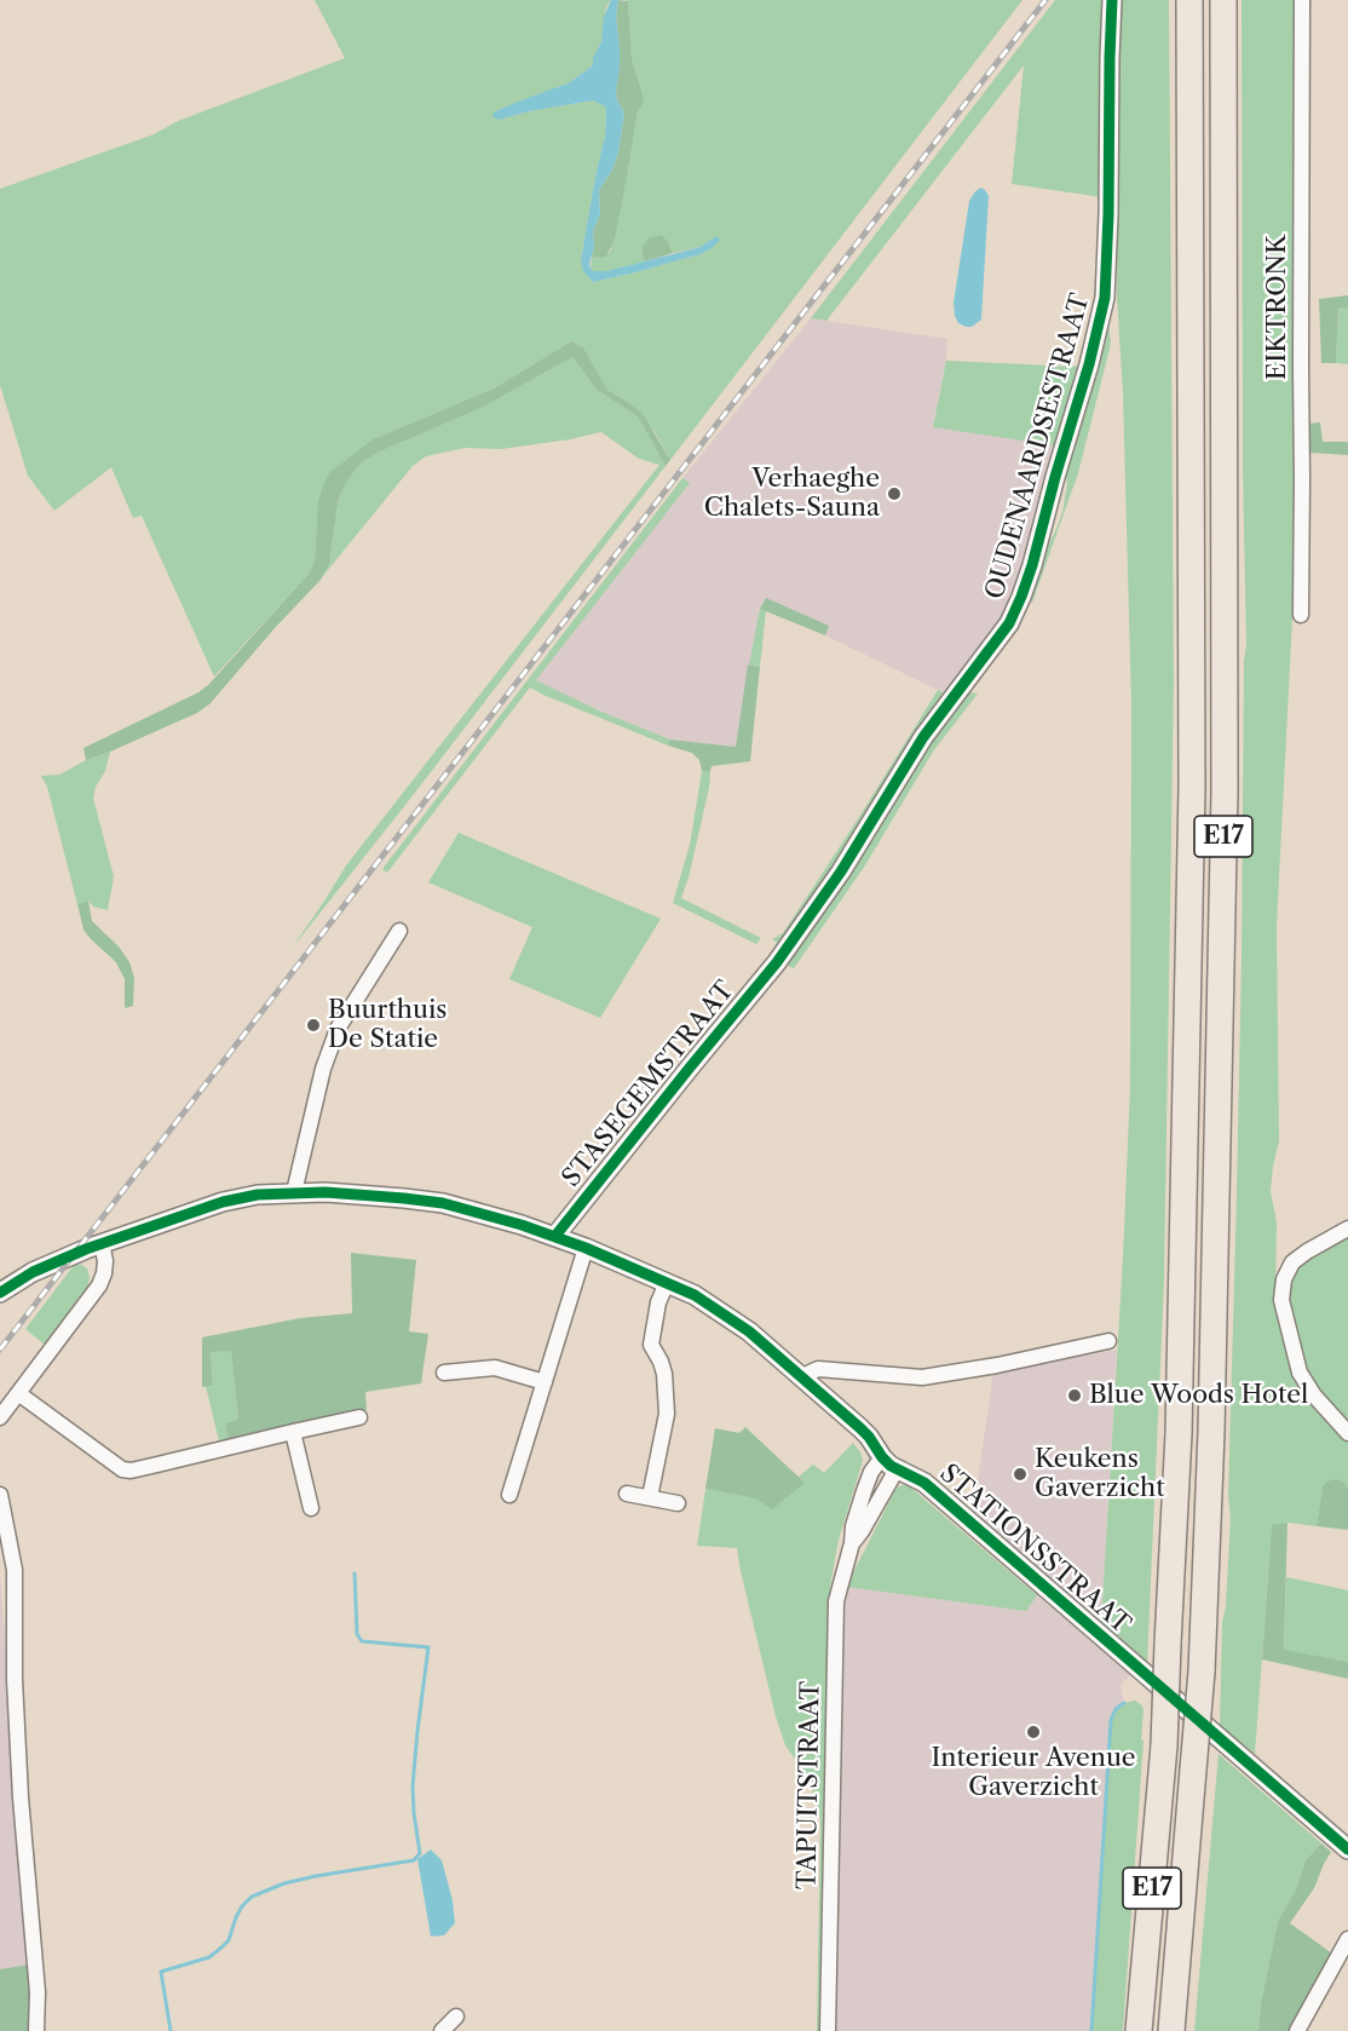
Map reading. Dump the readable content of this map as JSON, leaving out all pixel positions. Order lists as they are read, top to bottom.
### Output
{
  "streets": {
    "highway": ["E17"],
    "street": [
      "EIKTRONK",
      "OUDENAARDSESTRAAT",
      "STASEGEMSTRAAT",
      "STATIONSSTRAAT",
      "TAPUITSTRAAT"
    ]
  },
  "crossings": [
    ["OUDENAARDSESTRAAT", "STASEGEMSTRAAT"],
    ["STASEGEMSTRAAT", "STATIONSSTRAAT"],
    ["STATIONSSTRAAT", "TAPUITSTRAAT"]
  ],
  "places": [
    "Verhaeghe Chalets-Sauna",
    "Buurthuis De Statie",
    "Blue Woods Hotel",
    "Keukens Gaverzicht",
    "Interieur Avenue Gaverzicht"
  ]
}
